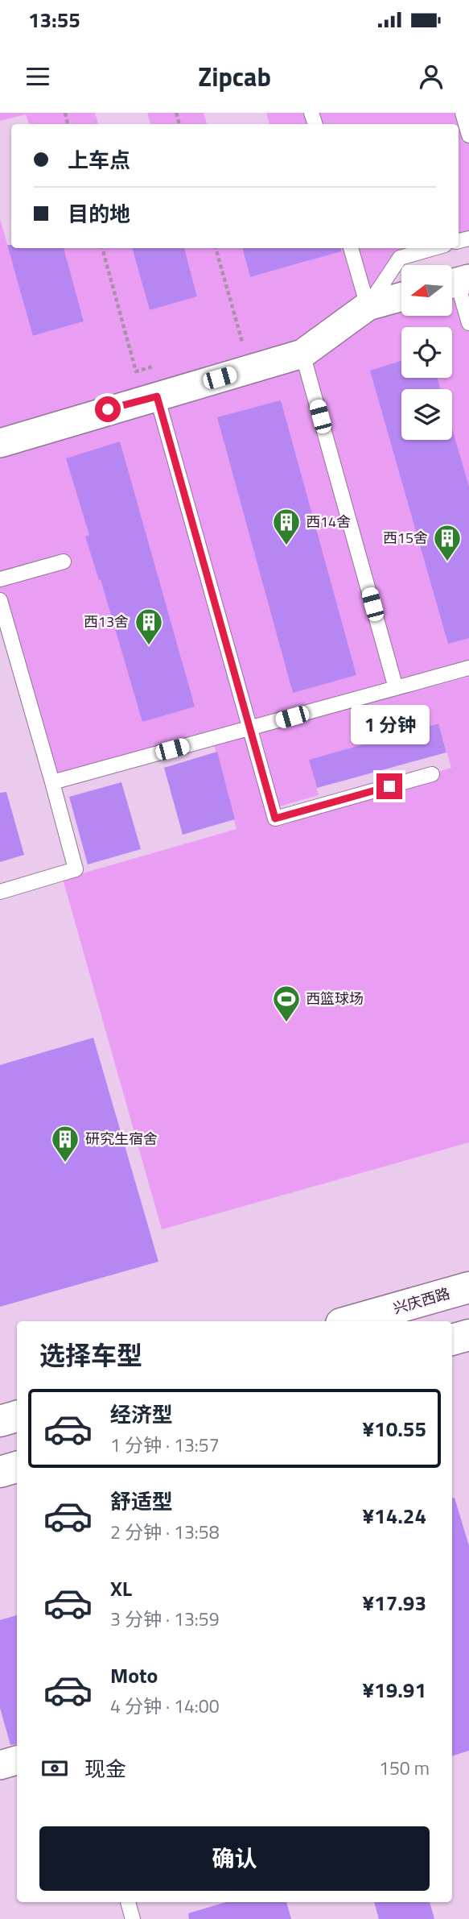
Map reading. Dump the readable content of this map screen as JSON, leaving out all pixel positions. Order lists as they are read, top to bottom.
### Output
{
  "streets": {
    "main road": ["兴庆西路"]
  },
  "places": {
    "building": [
      "西14舍",
      "西15舍",
      "西13舍",
      "研究生宿舍"
    ],
    "sports": ["西篮球场"]
  },
  "north": "left",
  "page": {
    "status": "13:55",
    "header": "Zipcab",
    "banner": ["上车点", "目的地"],
    "bubble": "1 分钟",
    "heading": "选择车型",
    "list": [
      {
        "name": "经济型",
        "note": "1 分钟 · 13:57",
        "value": "¥10.55"
      },
      {
        "name": "舒适型",
        "note": "2 分钟 · 13:58",
        "value": "¥14.24"
      },
      {
        "name": "XL",
        "note": "3 分钟 · 13:59",
        "value": "¥17.93"
      },
      {
        "name": "Moto",
        "note": "4 分钟 · 14:00",
        "value": "¥19.91"
      }
    ],
    "pay": ["现金", "150 m"],
    "buttons": "确认"
  }
}
